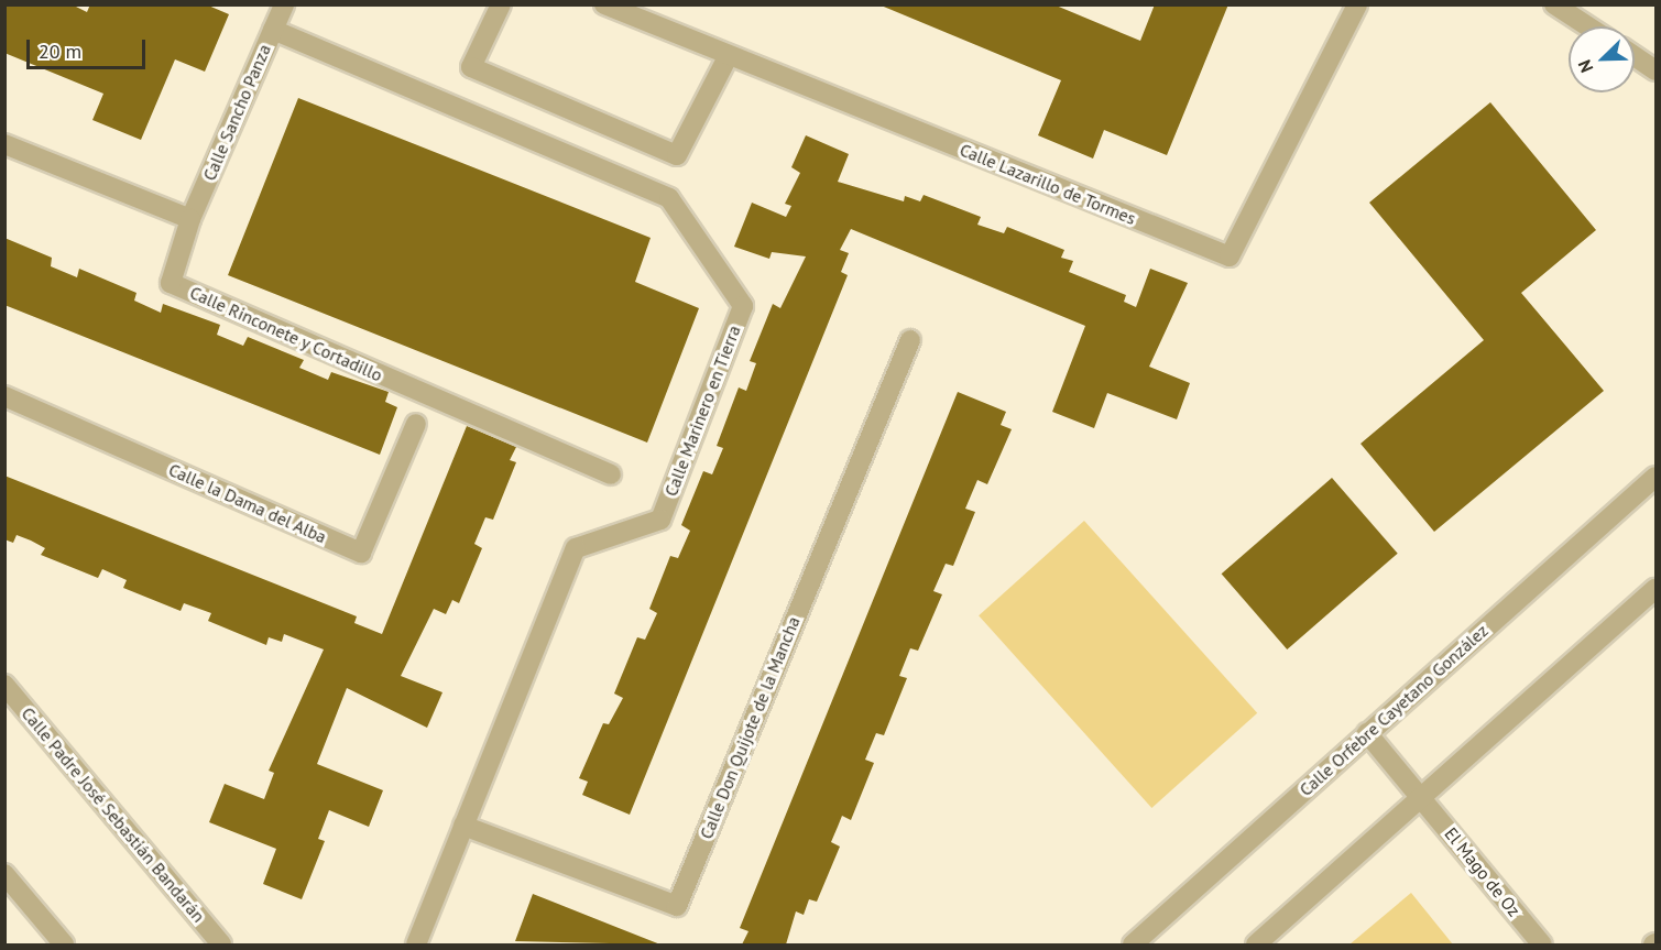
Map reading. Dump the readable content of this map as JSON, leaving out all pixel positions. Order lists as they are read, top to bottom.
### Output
{
  "streets": {
    "street": [
      "Calle Sancho Panza",
      "Calle Lazarillo de Tormes",
      "Calle Rinconete y Cortadillo",
      "Calle Marinero en Tierra",
      "Calle la Dama del Alba",
      "Calle Orfebre Cayetano González",
      "Calle Don Quijote de la Mancha",
      "Calle Padre José Sebastián Bandarán",
      "El Mago de Oz"
    ]
  },
  "crossings": [
    ["Calle Sancho Panza", "Calle Rinconete y Cortadillo"],
    ["Calle Sancho Panza", "Calle Marinero en Tierra"],
    ["Calle Marinero en Tierra", "Calle Don Quijote de la Mancha"],
    ["Calle Orfebre Cayetano González", "El Mago de Oz"]
  ],
  "scale_bar": "20 m",
  "north": "bottom left"
}
